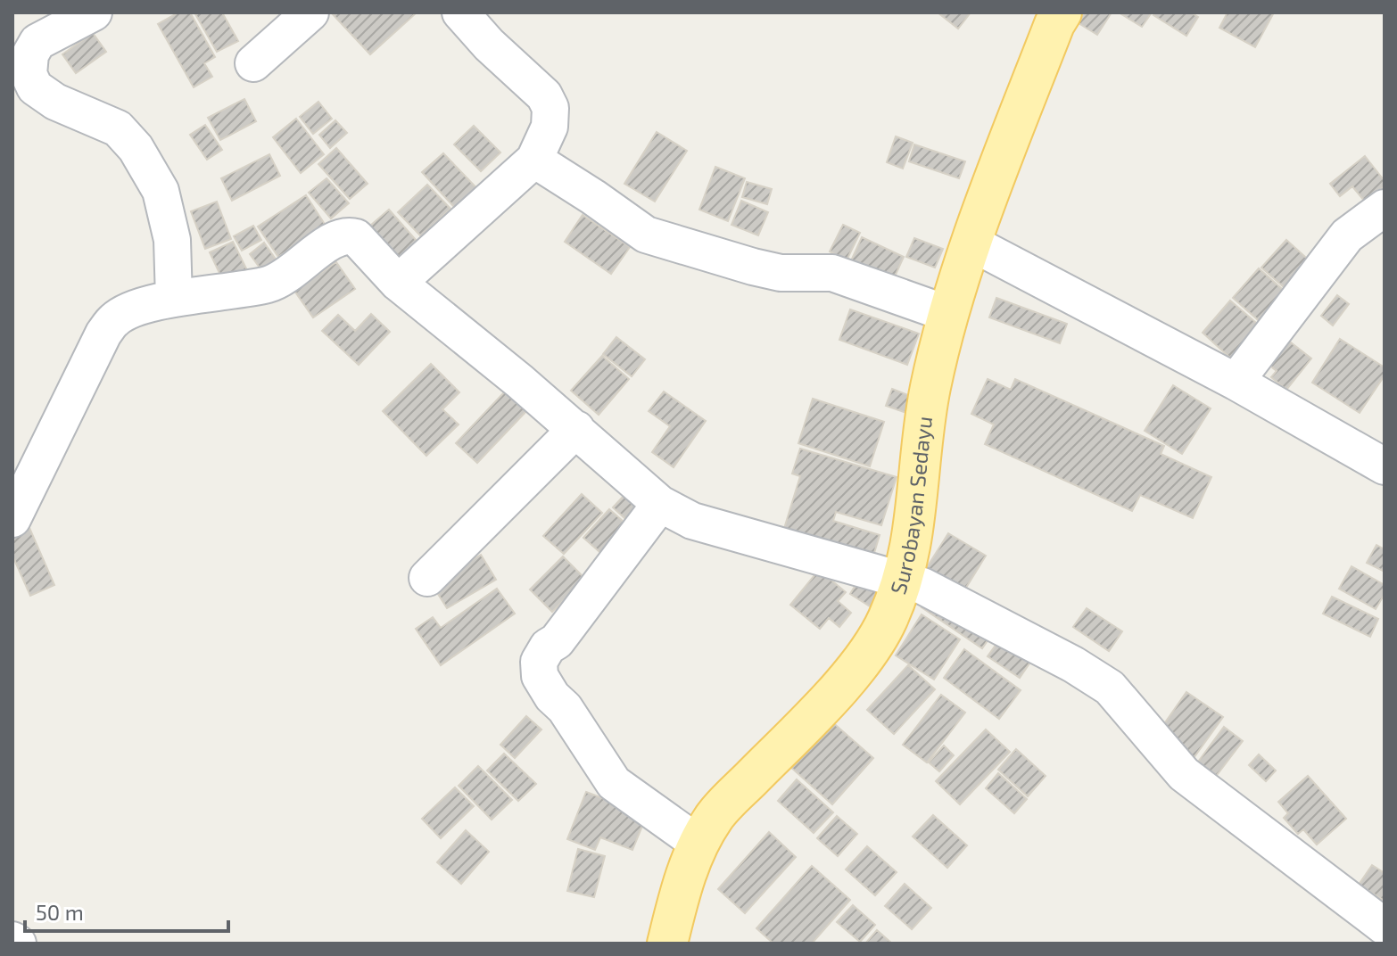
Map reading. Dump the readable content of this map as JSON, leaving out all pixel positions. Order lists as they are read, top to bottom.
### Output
{
  "streets": {
    "main road": ["Surobayan Sedayu"]
  },
  "scale_bar": "50 m"
}
